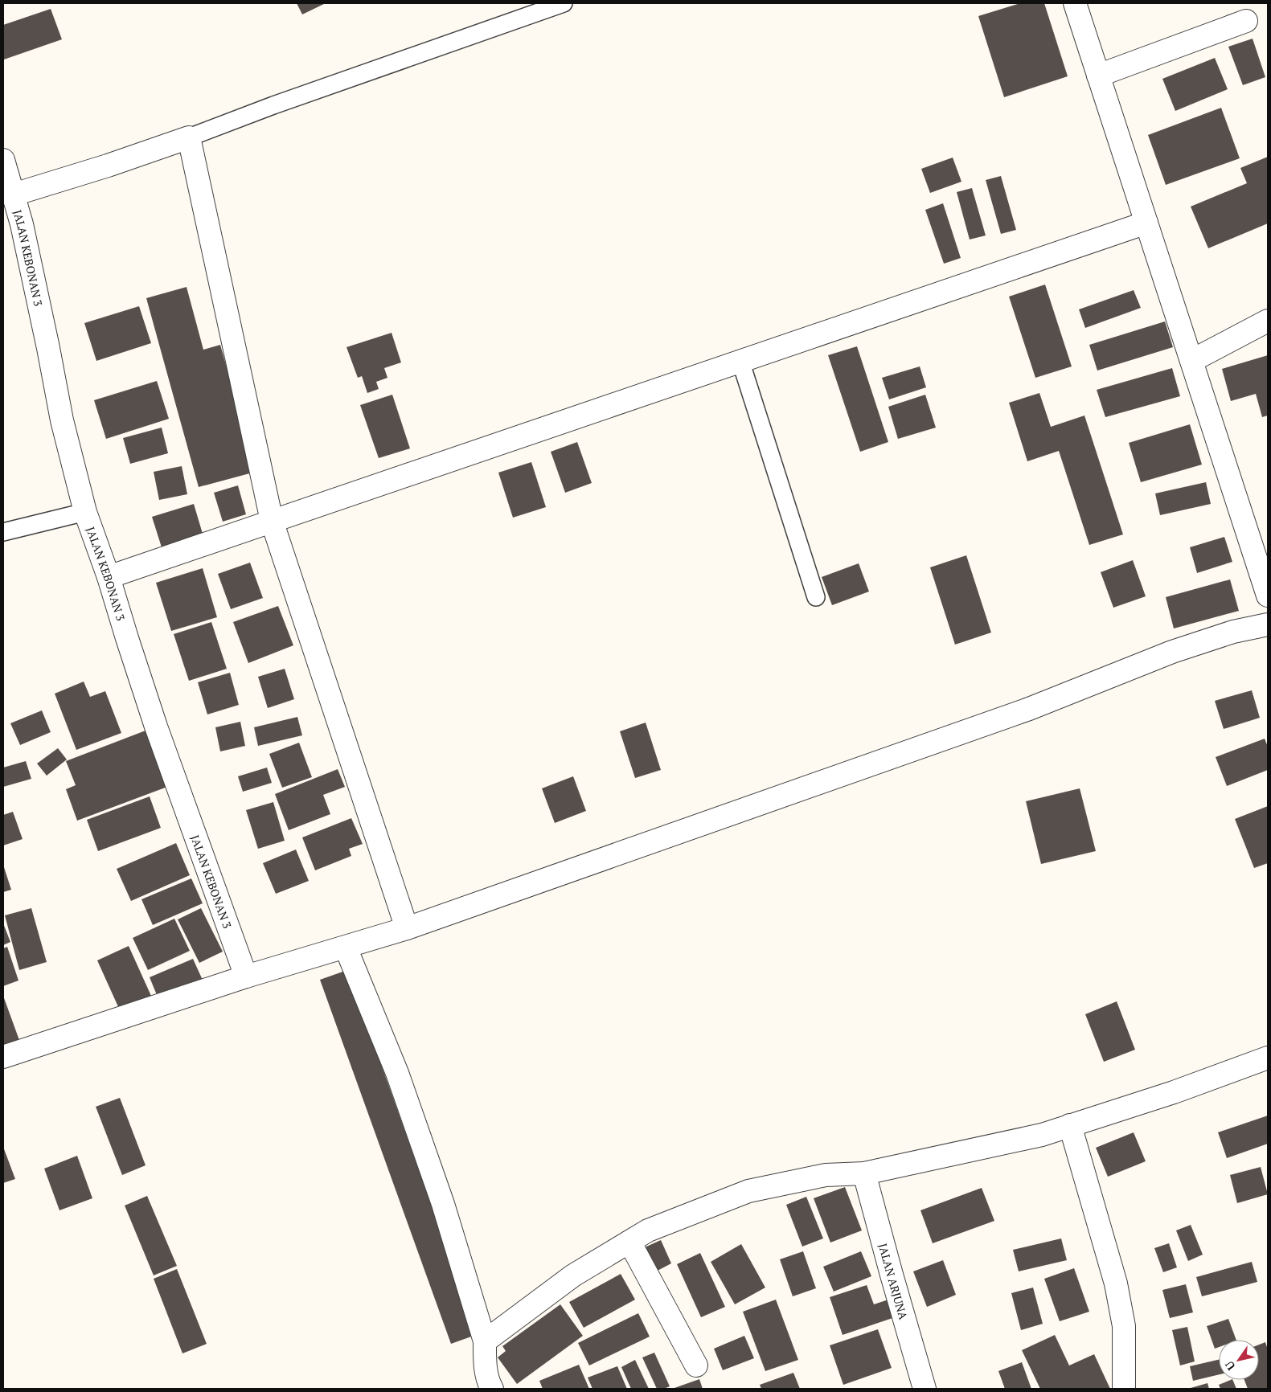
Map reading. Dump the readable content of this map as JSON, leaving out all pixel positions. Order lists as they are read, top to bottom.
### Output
{
  "streets": {
    "street": ["JALAN KEBONAN 3", "JALAN ARJUNA"]
  },
  "north": "bottom left"
}
